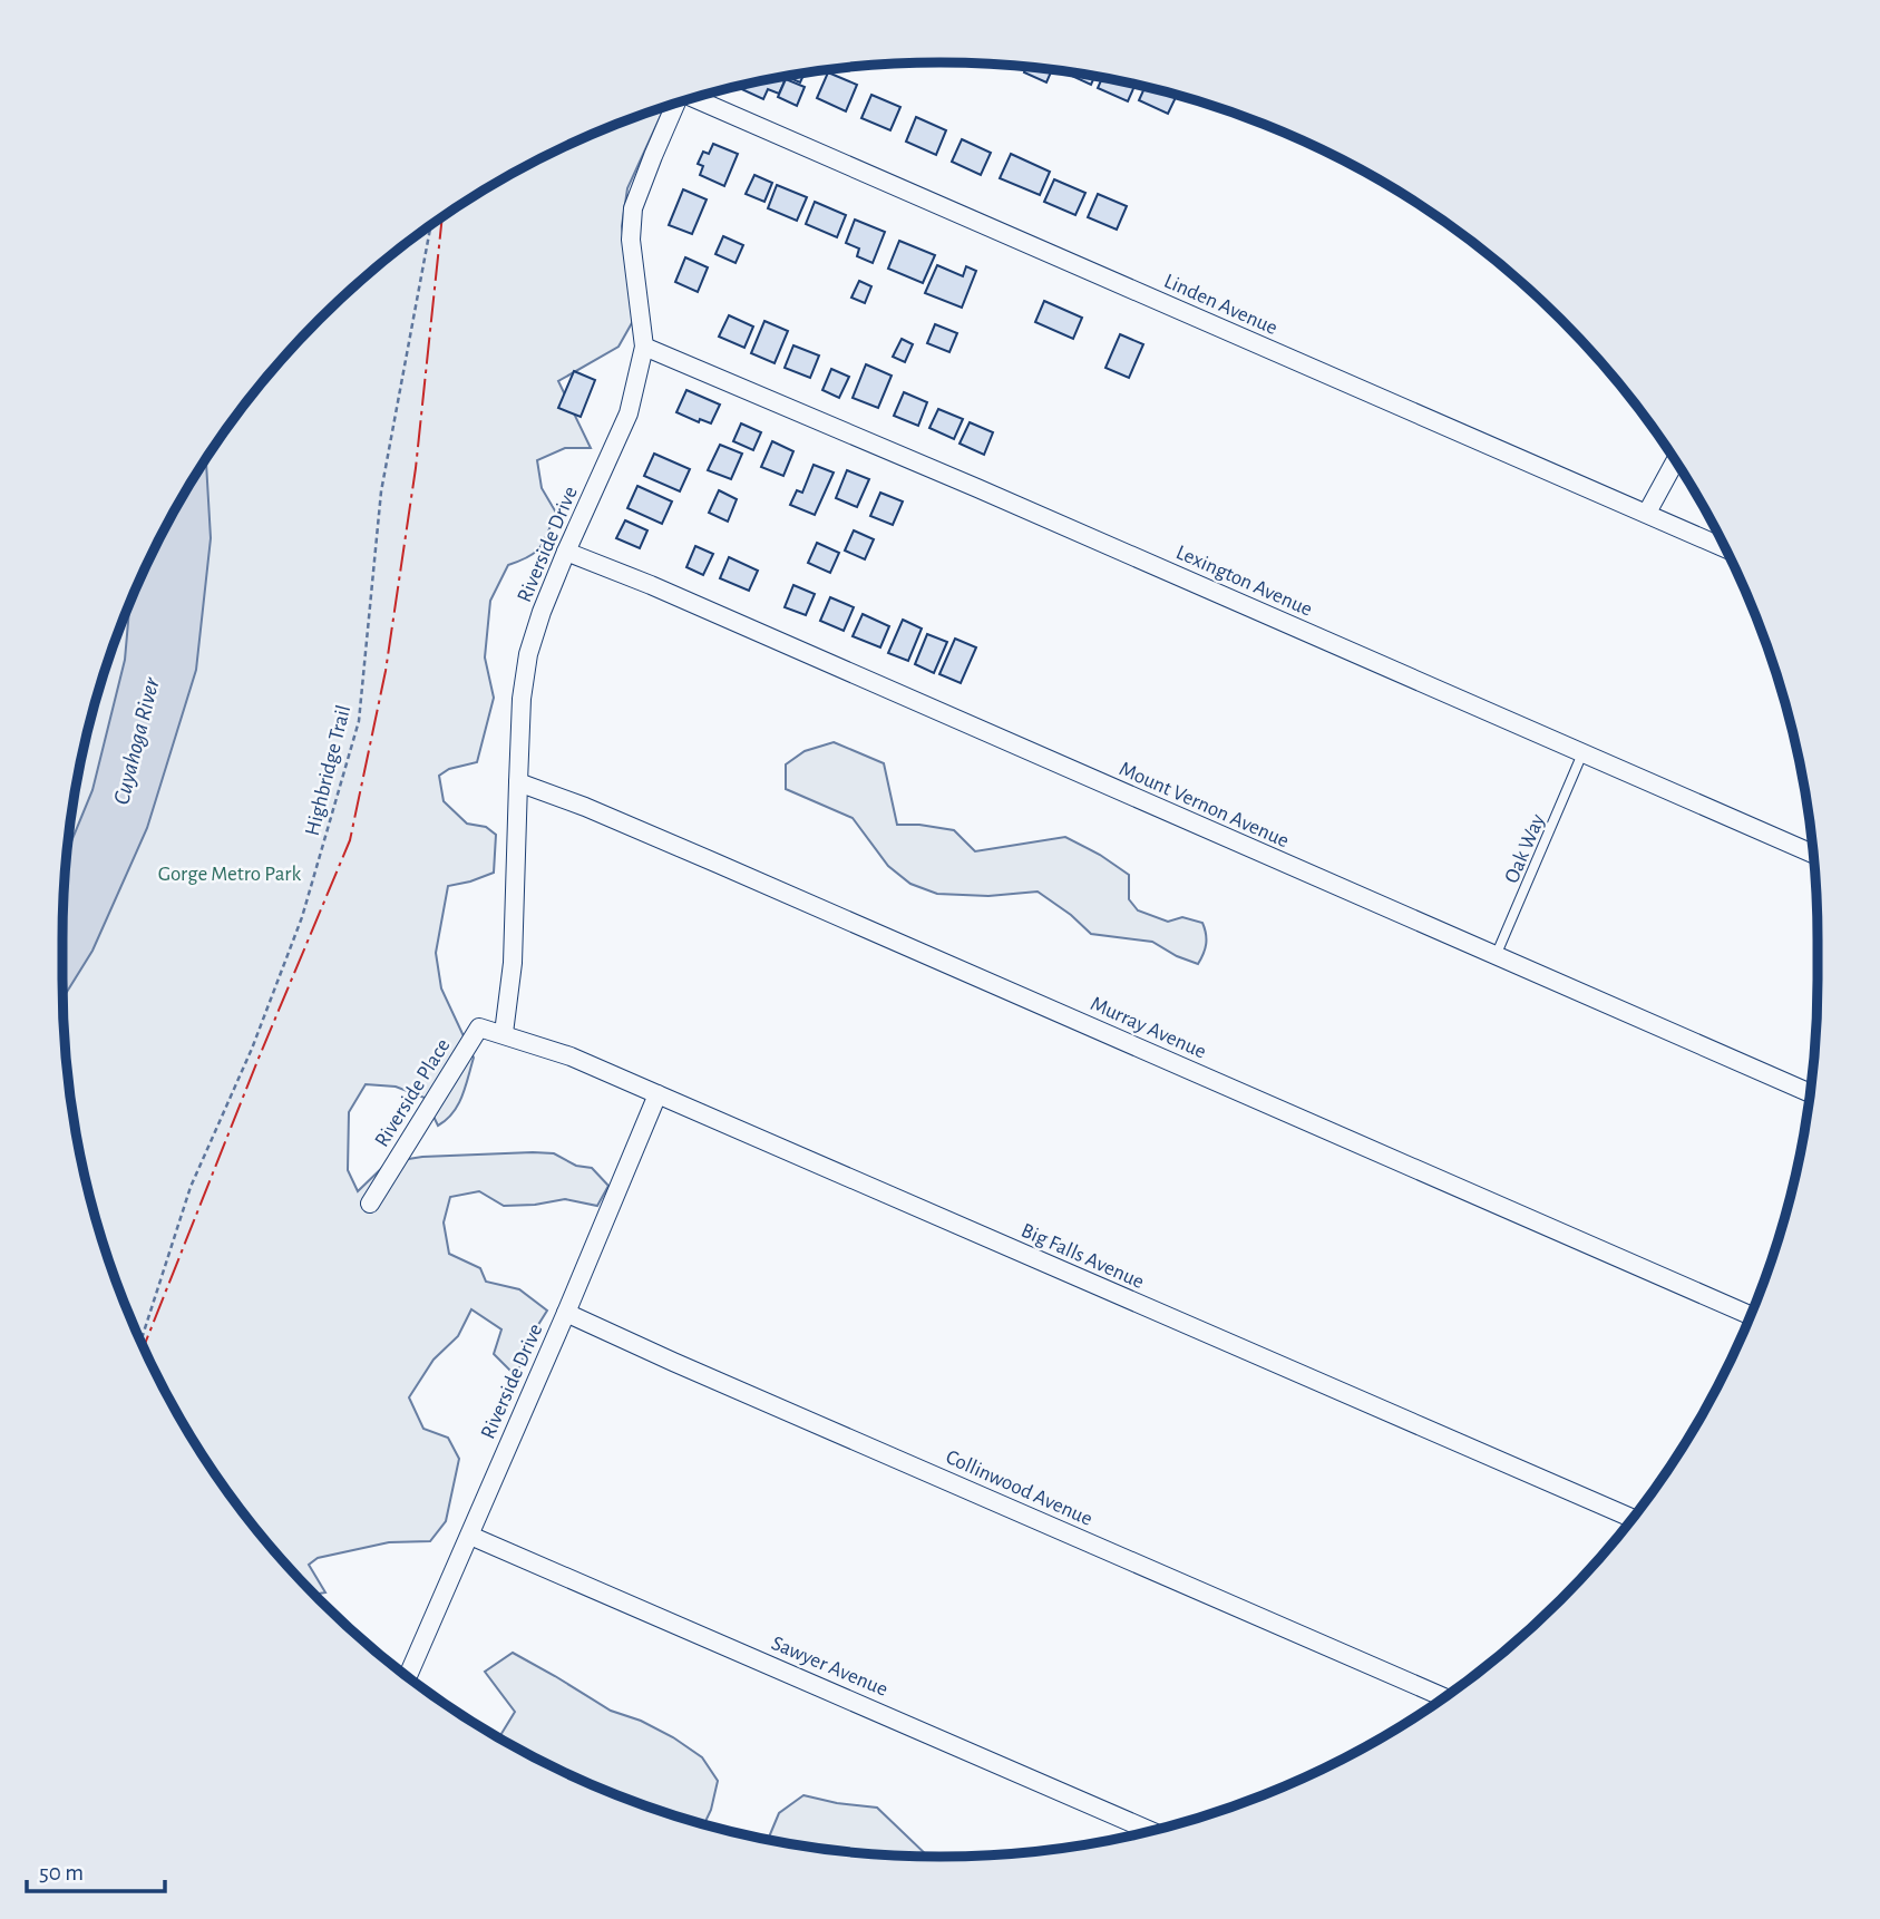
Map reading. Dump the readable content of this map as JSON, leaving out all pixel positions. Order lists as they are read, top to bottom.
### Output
{
  "streets": {
    "street": [
      "Linden Avenue",
      "Riverside Drive",
      "Lexington Avenue",
      "Mount Vernon Avenue",
      "Murray Avenue",
      "Riverside Place",
      "Big Falls Avenue",
      "Collinwood Avenue",
      "Sawyer Avenue"
    ],
    "lane": ["Oak Way"],
    "path": ["Highbridge Trail"]
  },
  "crossings": [
    ["Riverside Drive", "Lexington Avenue"],
    ["Riverside Drive", "Mount Vernon Avenue"],
    ["Riverside Drive", "Murray Avenue"],
    ["Riverside Drive", "Riverside Place"],
    ["Riverside Drive", "Big Falls Avenue"],
    ["Riverside Drive", "Collinwood Avenue"],
    ["Riverside Drive", "Sawyer Avenue"],
    ["Lexington Avenue", "Oak Way"],
    ["Mount Vernon Avenue", "Oak Way"],
    ["Riverside Place", "Big Falls Avenue"]
  ],
  "water": ["Cuyahoga River"],
  "parks": ["Gorge Metro Park"],
  "scale_bar": "50 m"
}
